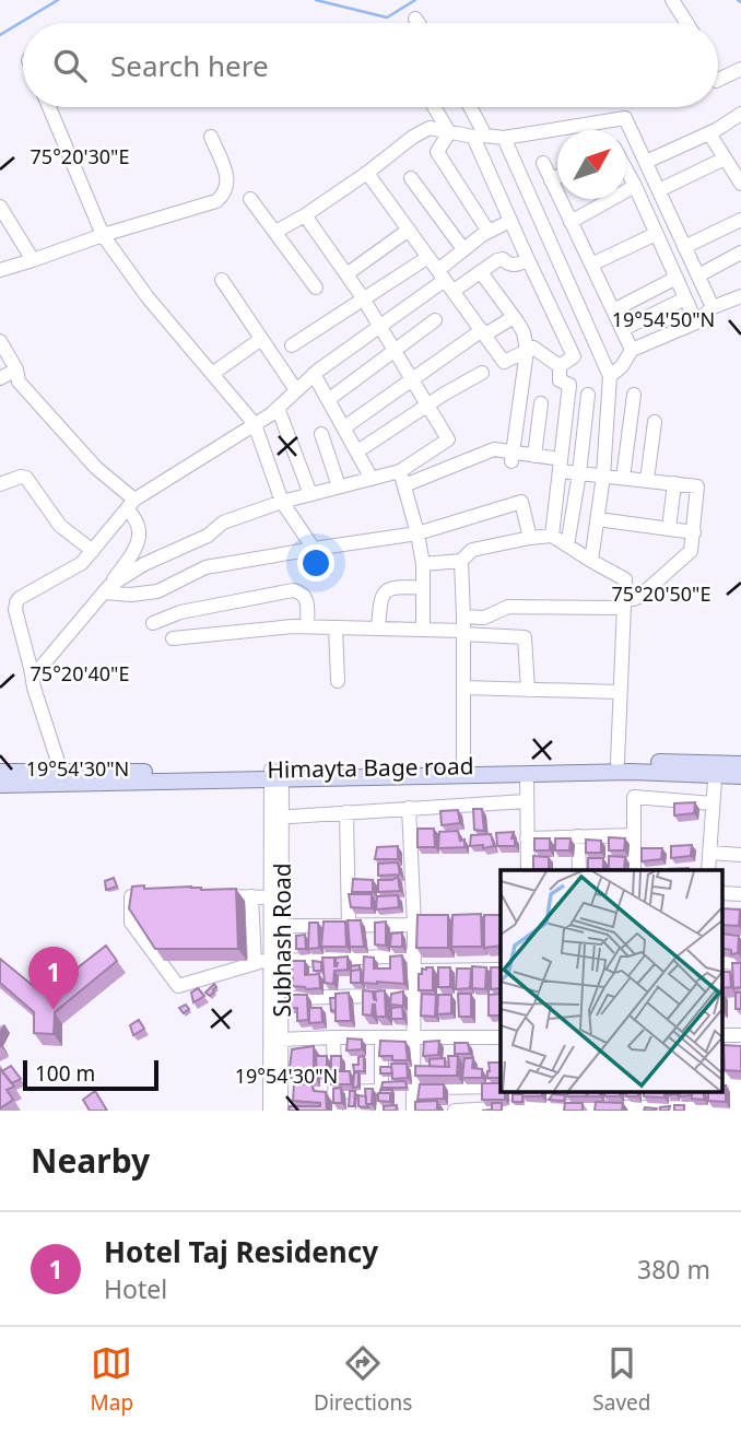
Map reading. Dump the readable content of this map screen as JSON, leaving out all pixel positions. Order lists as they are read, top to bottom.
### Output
{
  "streets": {
    "main road": ["Himayta Bage road"],
    "street": ["Subhash Road"]
  },
  "crossings": [
    ["Himayta Bage road", "Subhash Road"]
  ],
  "scale_bar": "100 m",
  "north": "top right",
  "page": {
    "search": "Search here",
    "pins": "1",
    "scale": "100 m",
    "heading": "Nearby",
    "list": [
      {
        "mark": "1",
        "name": "Hotel Taj Residency",
        "note": "Hotel",
        "value": "380 m"
      }
    ],
    "nav": ["Map", "Directions", "Saved"]
  },
  "coordinates": [
    "75°20'30\"E",
    "19°54'50\"N",
    "75°20'50\"E",
    "75°20'40\"E",
    "19°54'30\"N"
  ]
}
